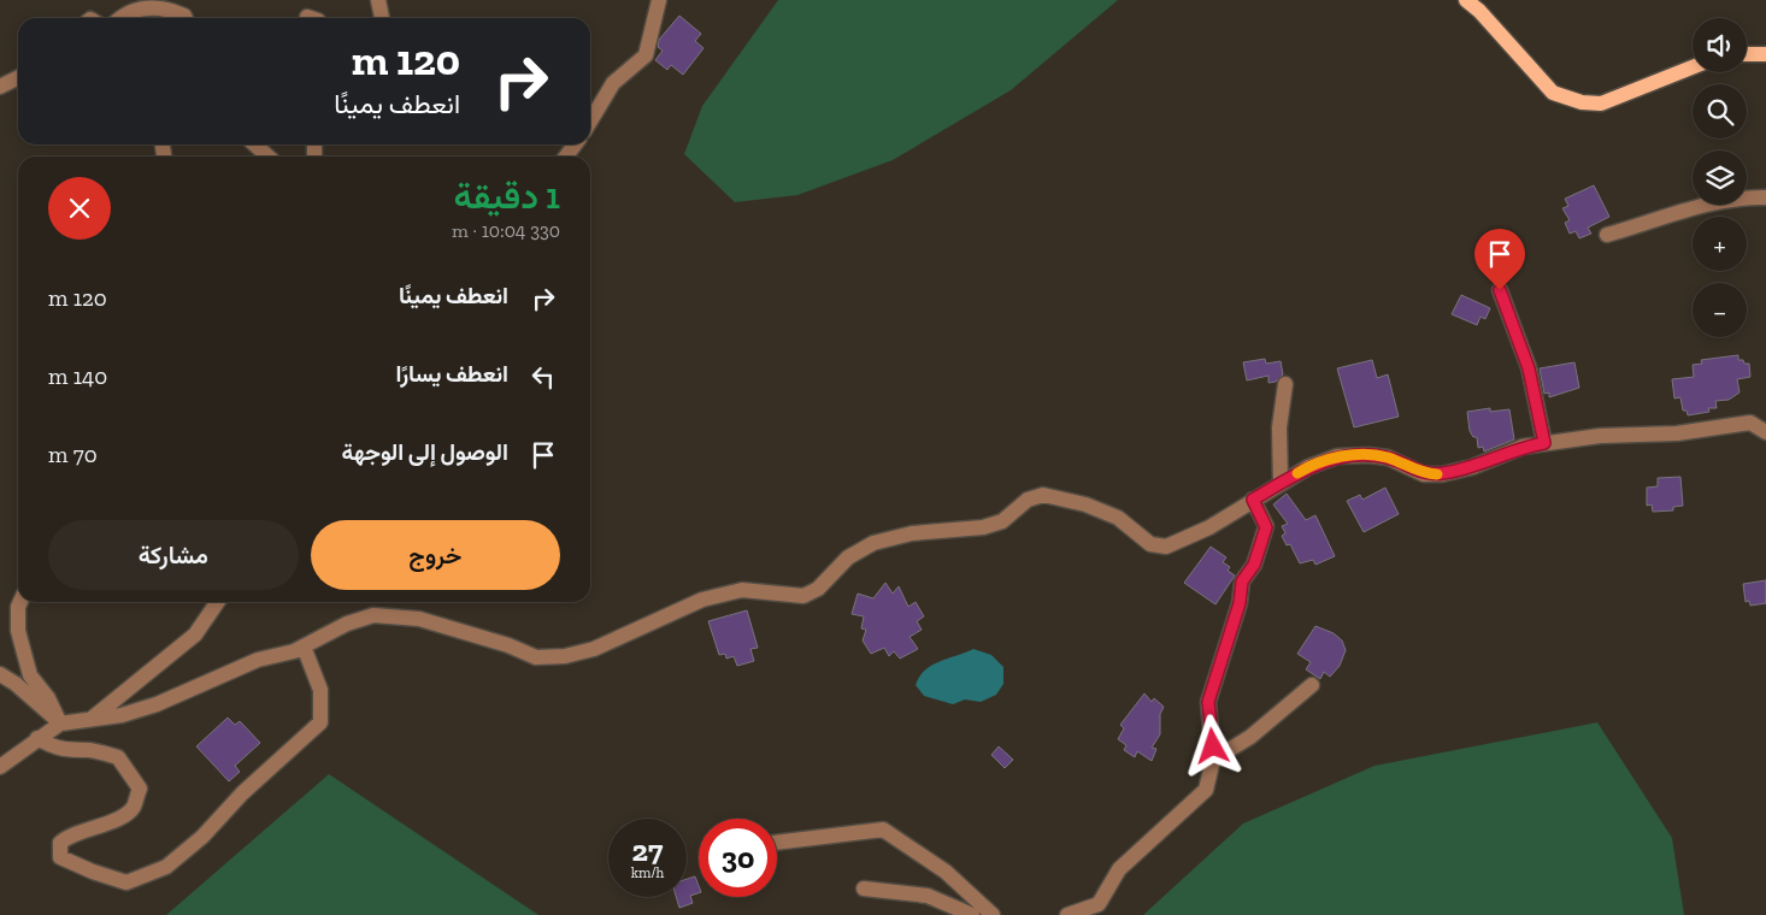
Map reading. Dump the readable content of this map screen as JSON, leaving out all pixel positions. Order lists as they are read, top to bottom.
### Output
{
  "page": {
    "map_buttons": ["+", "−"],
    "turn": ["120 m", "انعطف يمينًا"],
    "heading": ["1 دقيقة", "330 m · 10:04"],
    "list": [
      {
        "name": "انعطف يمينًا",
        "value": "120 m"
      },
      {
        "name": "انعطف يسارًا",
        "value": "140 m"
      },
      {
        "name": "الوصول إلى الوجهة",
        "value": "70 m"
      }
    ],
    "buttons": ["خروج", "مشاركة"],
    "speed": "27 km/h",
    "limit": "30"
  }
}
